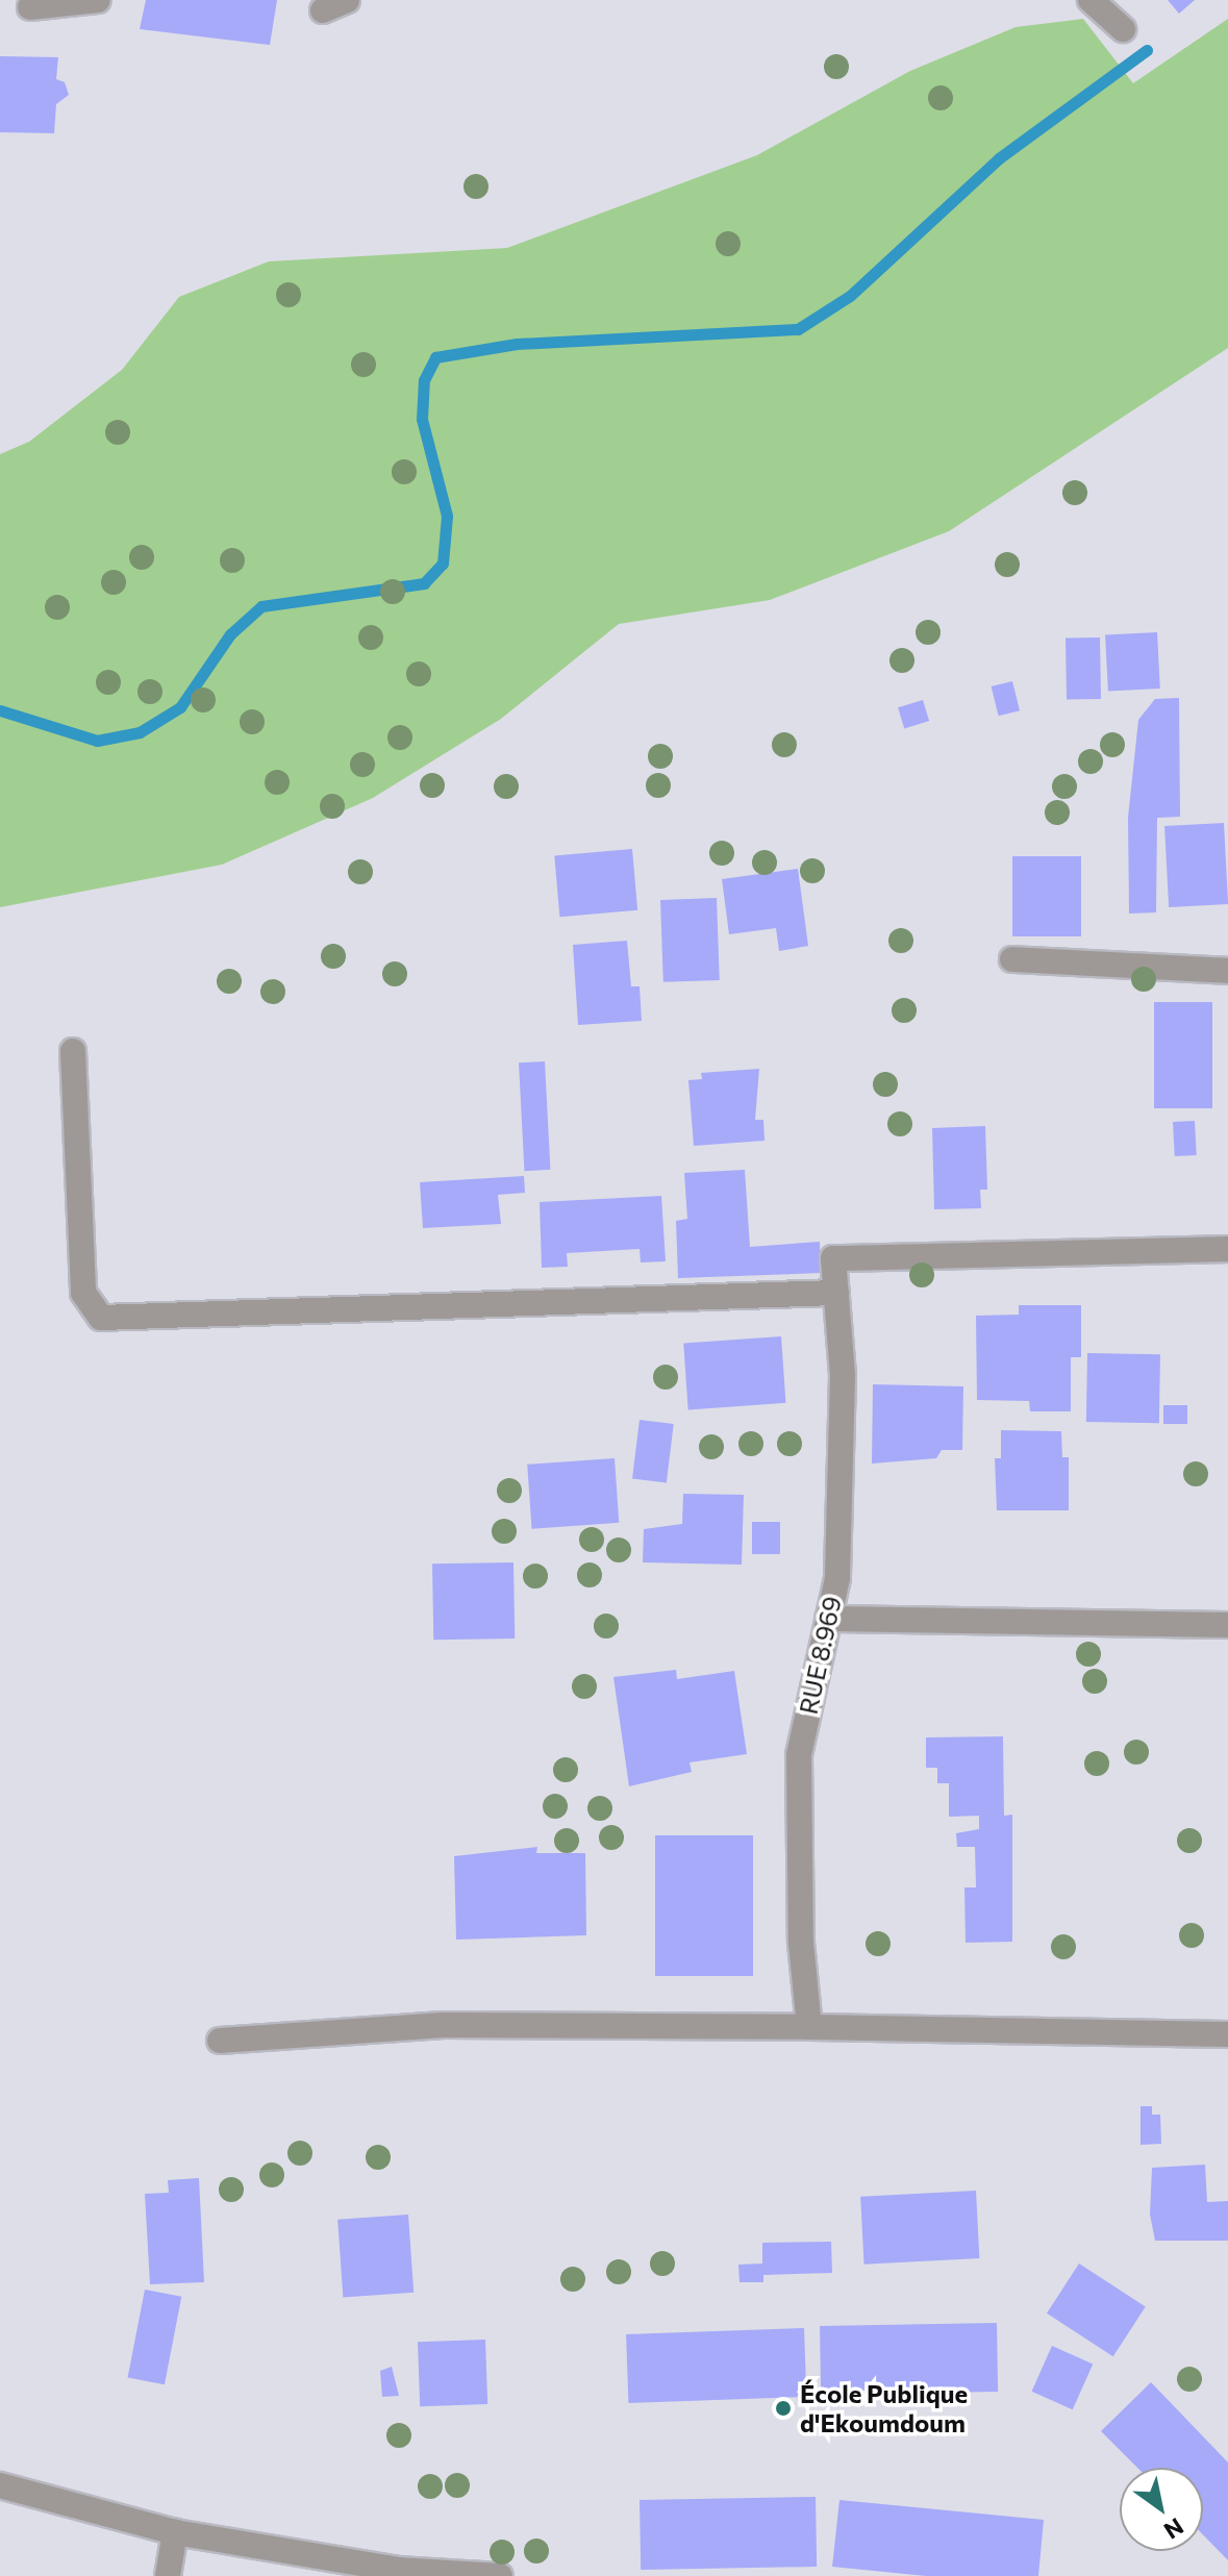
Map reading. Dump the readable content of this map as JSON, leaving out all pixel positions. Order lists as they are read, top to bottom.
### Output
{
  "streets": {
    "street": ["RUE 8.969"]
  },
  "places": ["École Publique d'Ekoumdoum"],
  "north": "bottom right"
}
